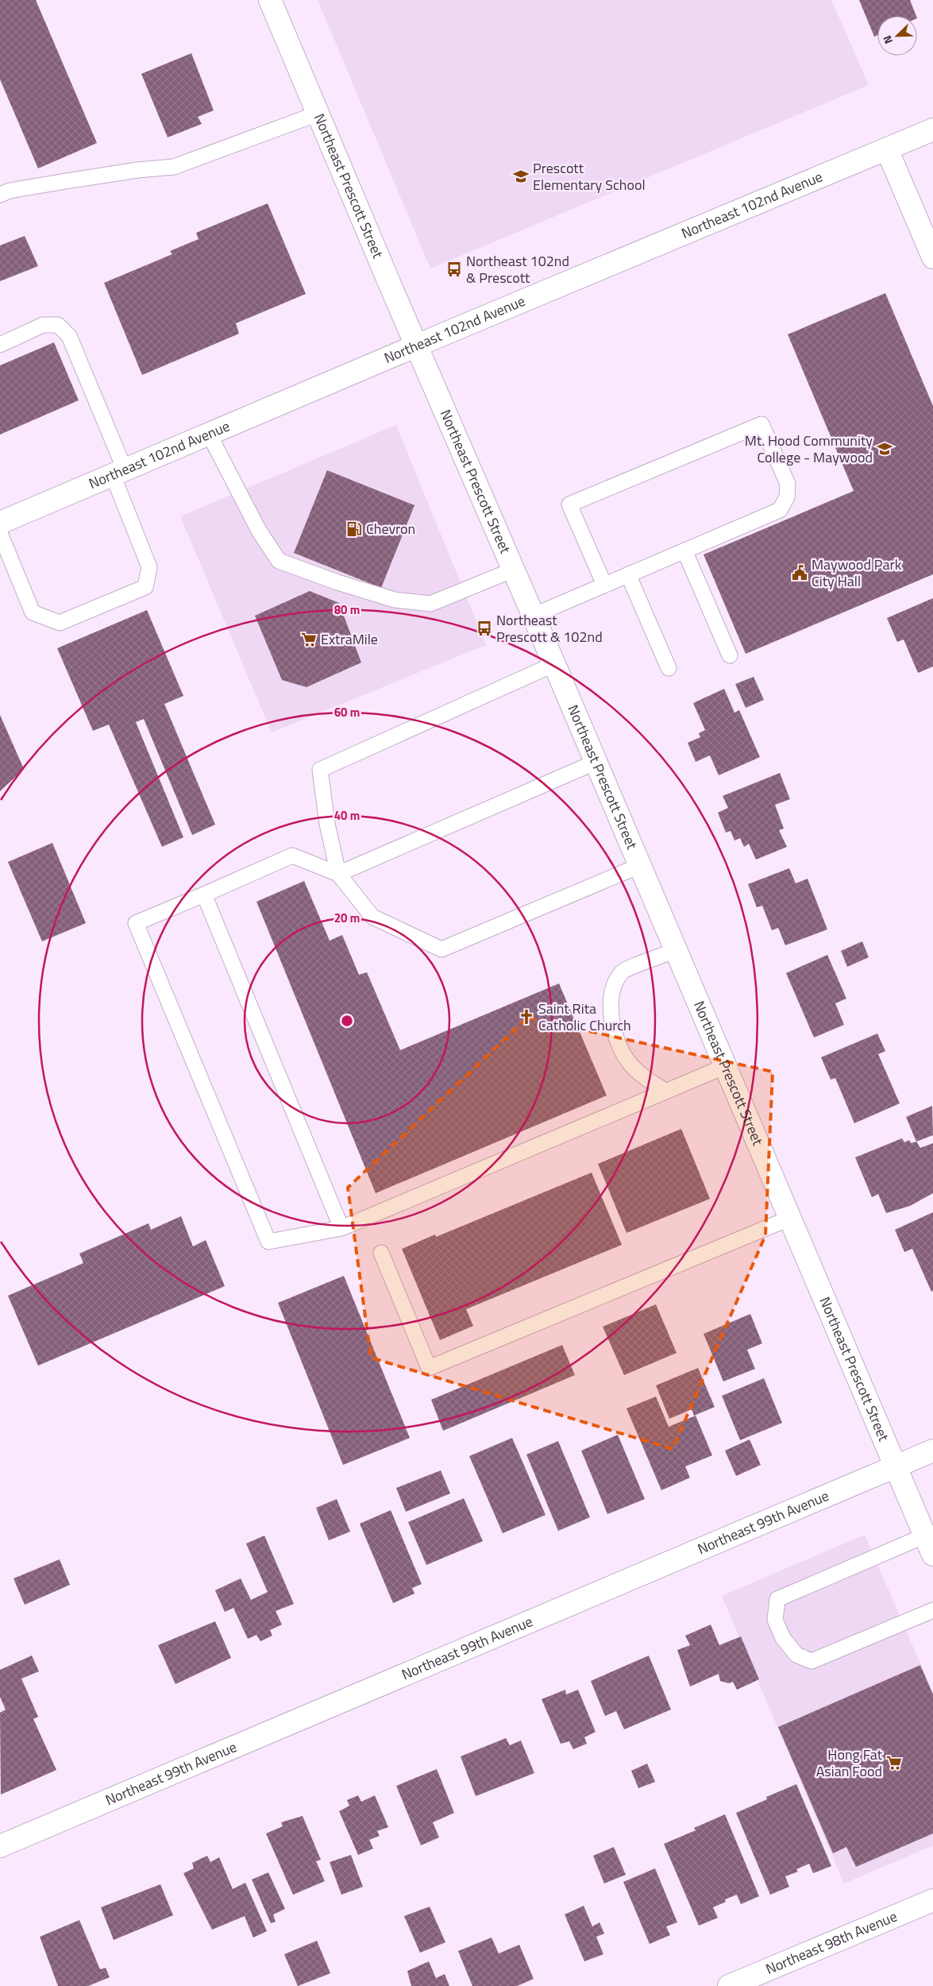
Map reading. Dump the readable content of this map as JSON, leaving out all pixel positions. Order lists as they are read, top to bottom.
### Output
{
  "streets": {
    "street": [
      "Northeast Prescott Street",
      "Northeast 102nd Avenue",
      "Northeast 99th Avenue",
      "Northeast 98th Avenue"
    ]
  },
  "crossings": [
    ["Northeast Prescott Street", "Northeast 102nd Avenue"],
    ["Northeast Prescott Street", "Northeast 99th Avenue"]
  ],
  "places": {
    "school or university": ["Prescott Elementary School", "Mt. Hood Community College - Maywood"],
    "bus stop": ["Northeast 102nd & Prescott", "Northeast Prescott & 102nd"],
    "fuel station": ["Chevron"],
    "public building": ["Maywood Park City Hall"],
    "supermarket": ["ExtraMile", "Hong Fat Asian Food"],
    "church": ["Saint Rita Catholic Church"]
  },
  "north": "bottom left",
  "rings": [
    "80 m",
    "60 m",
    "40 m",
    "20 m"
  ]
}
